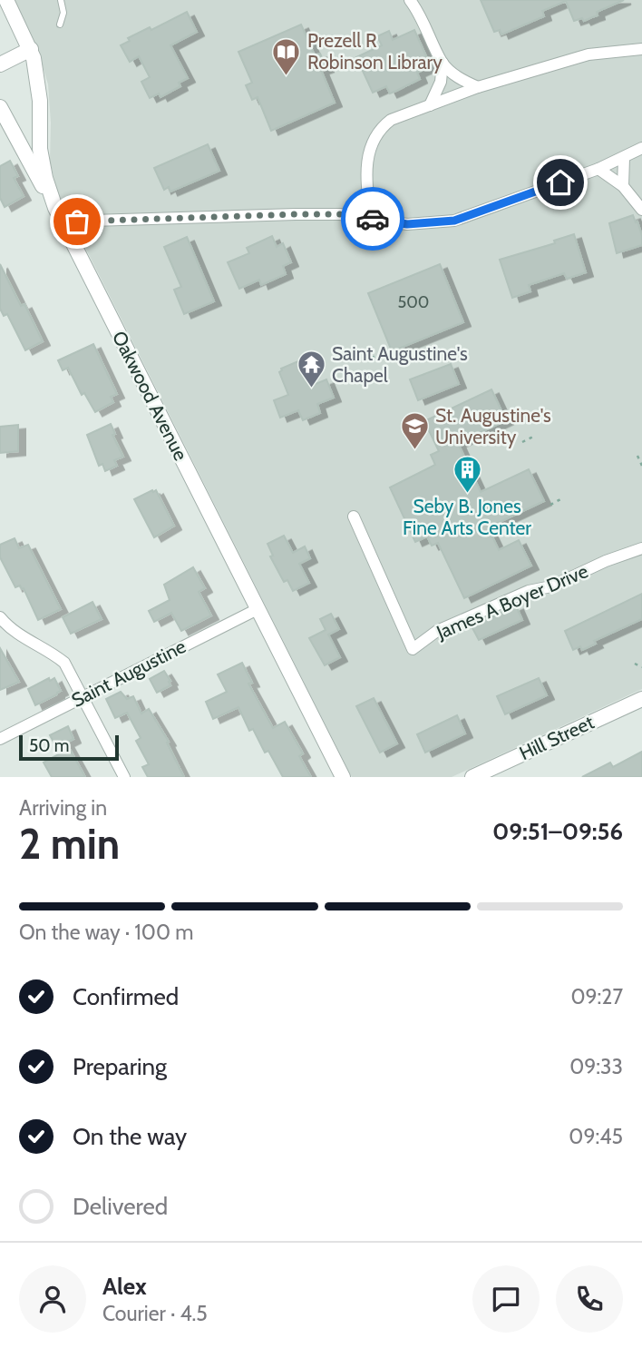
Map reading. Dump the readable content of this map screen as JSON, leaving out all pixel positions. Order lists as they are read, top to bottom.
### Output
{
  "streets": {
    "street": [
      "Oakwood Avenue",
      "James A Boyer Drive",
      "Saint Augustine",
      "Hill Street"
    ]
  },
  "crossings": [
    ["Oakwood Avenue", "Saint Augustine"]
  ],
  "places": {
    "library": ["Prezell R Robinson Library"],
    "temple": ["Saint Augustine's Chapel"],
    "school or university": ["St. Augustine's University"],
    "building": ["Seby B. Jones Fine Arts Center"]
  },
  "house_numbers": ["500"],
  "scale_bar": "50 m",
  "page": {
    "scale": "50 m",
    "heading": ["2 min", "Arriving in", "09:51–09:56"],
    "panel": ["Alex", "Courier · 4.5"],
    "bar": "On the way · 100 m",
    "list": [
      ["Confirmed", "09:27"],
      ["Preparing", "09:33"],
      ["On the way", "09:45"],
      "Delivered"
    ]
  }
}
